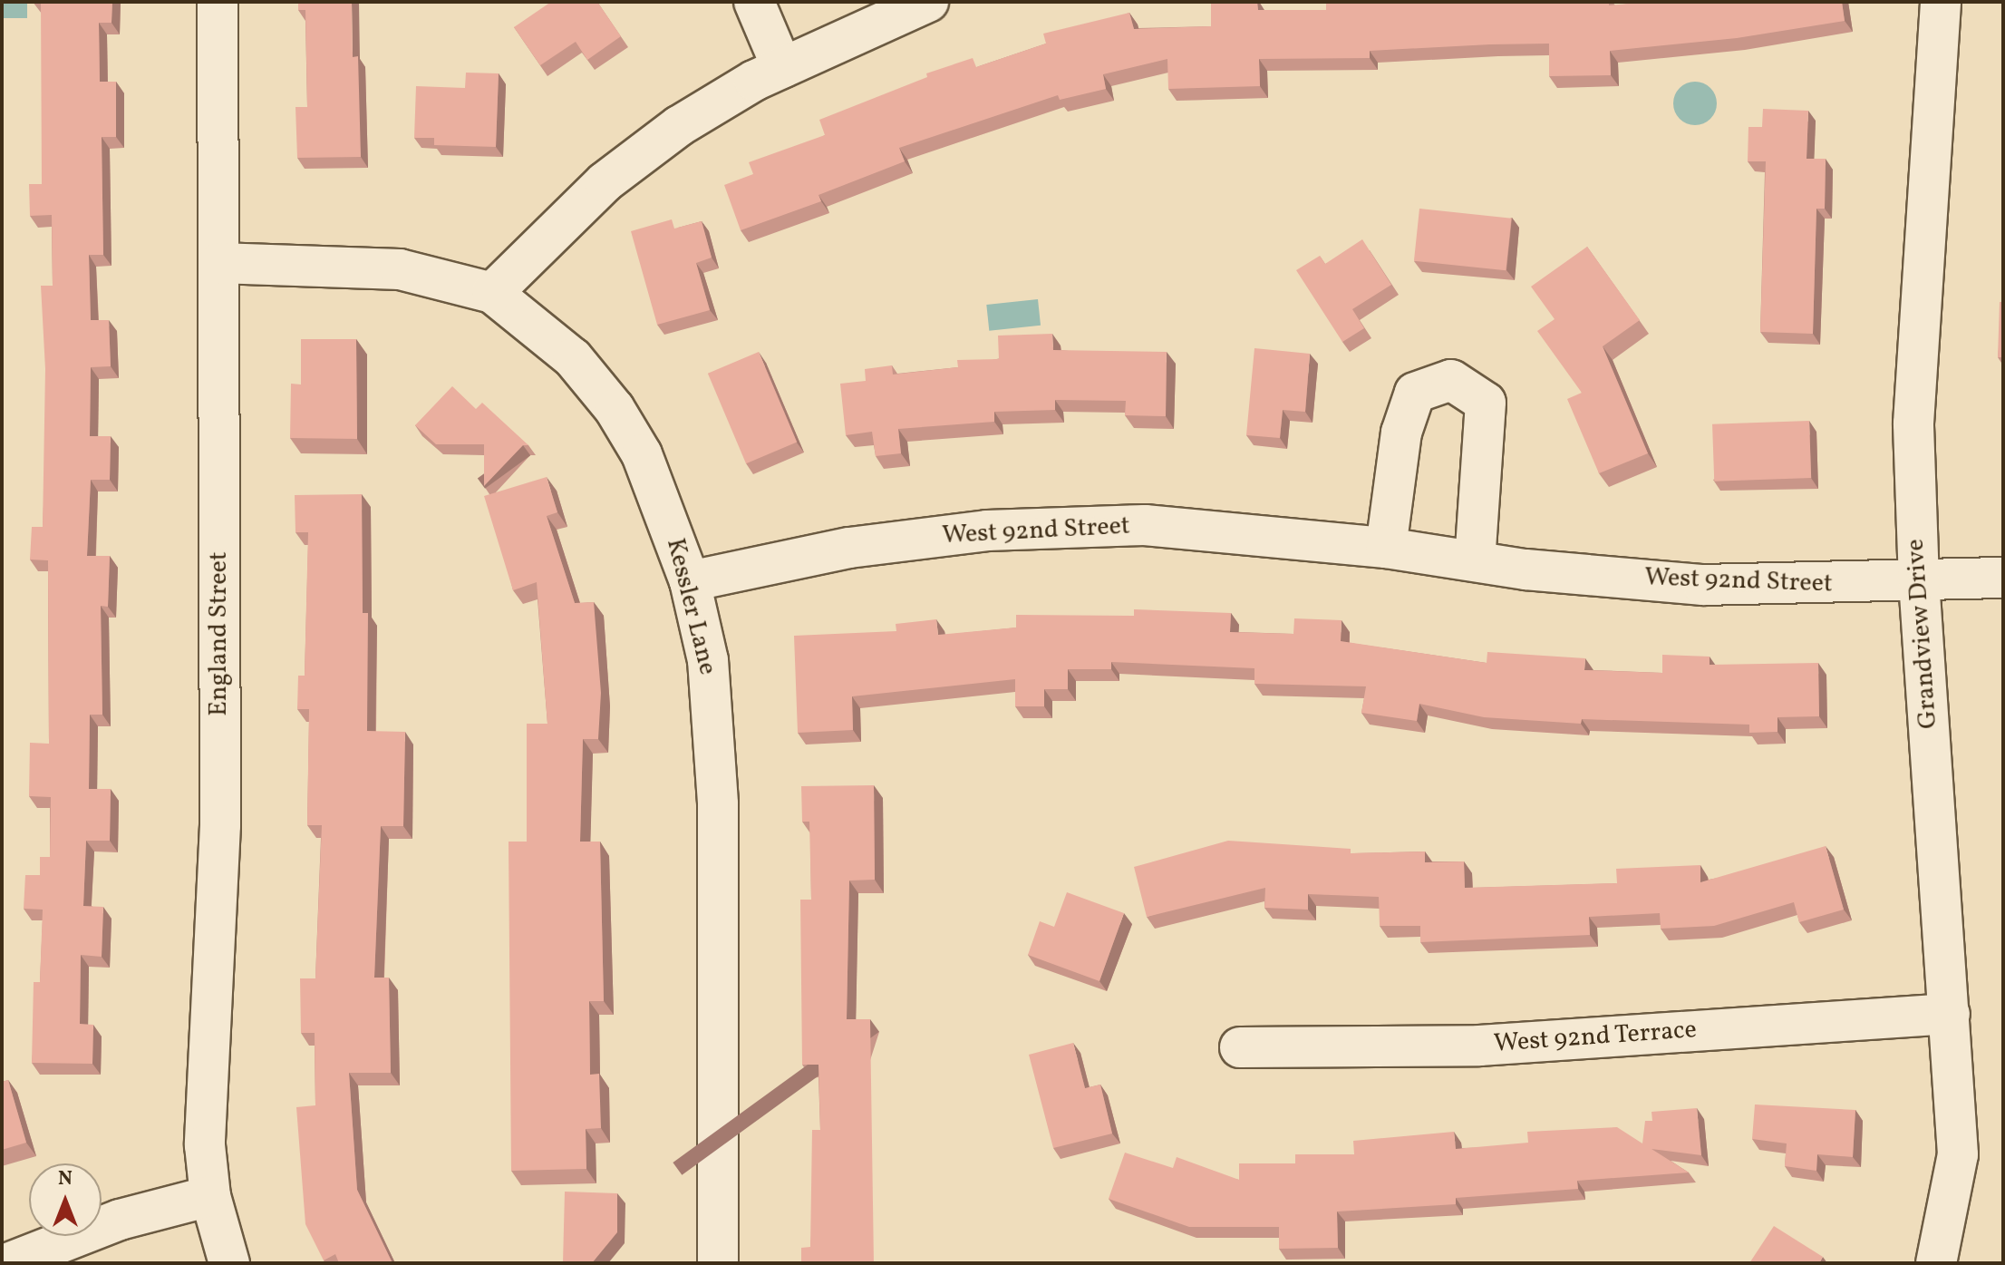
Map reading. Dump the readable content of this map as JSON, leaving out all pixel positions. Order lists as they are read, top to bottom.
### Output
{
  "streets": {
    "street": [
      "West 92nd Street",
      "Kessler Lane",
      "England Street",
      "Grandview Drive",
      "West 92nd Terrace"
    ]
  },
  "crossings": [
    ["West 92nd Street", "Kessler Lane"],
    ["West 92nd Street", "Grandview Drive"],
    ["Kessler Lane", "England Street"],
    ["Grandview Drive", "West 92nd Terrace"]
  ],
  "north": "top"
}
